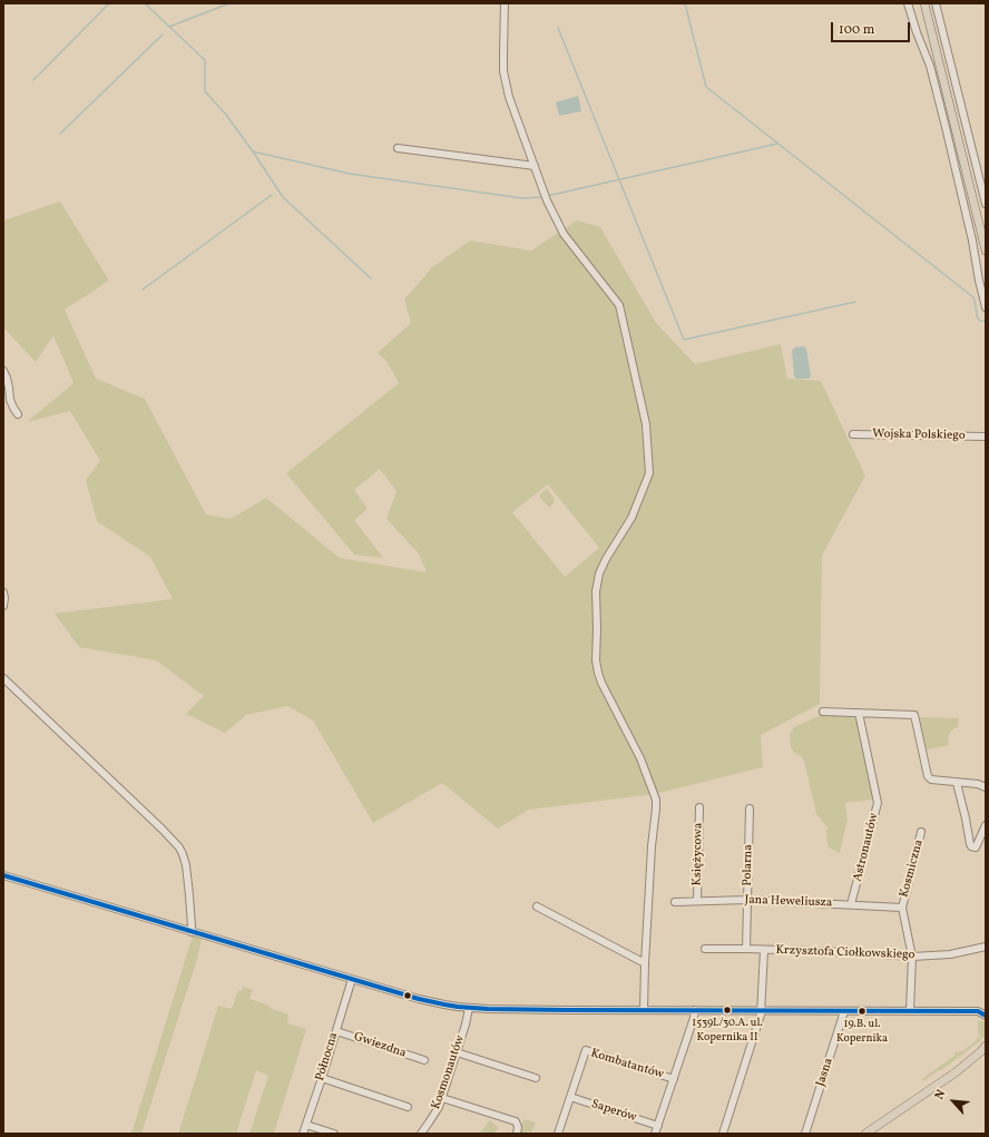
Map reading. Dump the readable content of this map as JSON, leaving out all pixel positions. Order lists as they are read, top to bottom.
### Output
{
  "streets": {
    "street": [
      "Wojska Polskiego",
      "Astronautów",
      "Księżycowa",
      "Polarna",
      "Kosmiczna",
      "Jana Heweliusza",
      "Krzysztofa Ciołkowskiego",
      "Gwiezdna",
      "Północna",
      "Kombatantów",
      "Kosmonautów",
      "Jasna",
      "Saperów"
    ]
  },
  "crossings": [
    ["Astronautów", "Jana Heweliusza"],
    ["Księżycowa", "Jana Heweliusza"],
    ["Polarna", "Jana Heweliusza"],
    ["Polarna", "Krzysztofa Ciołkowskiego"],
    ["Kosmiczna", "Jana Heweliusza"],
    ["Kosmiczna", "Krzysztofa Ciołkowskiego"],
    ["Gwiezdna", "Północna"],
    ["Kombatantów", "Saperów"]
  ],
  "places": ["1539L/30.A. ul. Kopernika II", "19.B. ul. Kopernika"],
  "scale_bar": "100 m",
  "north": "top left"
}
